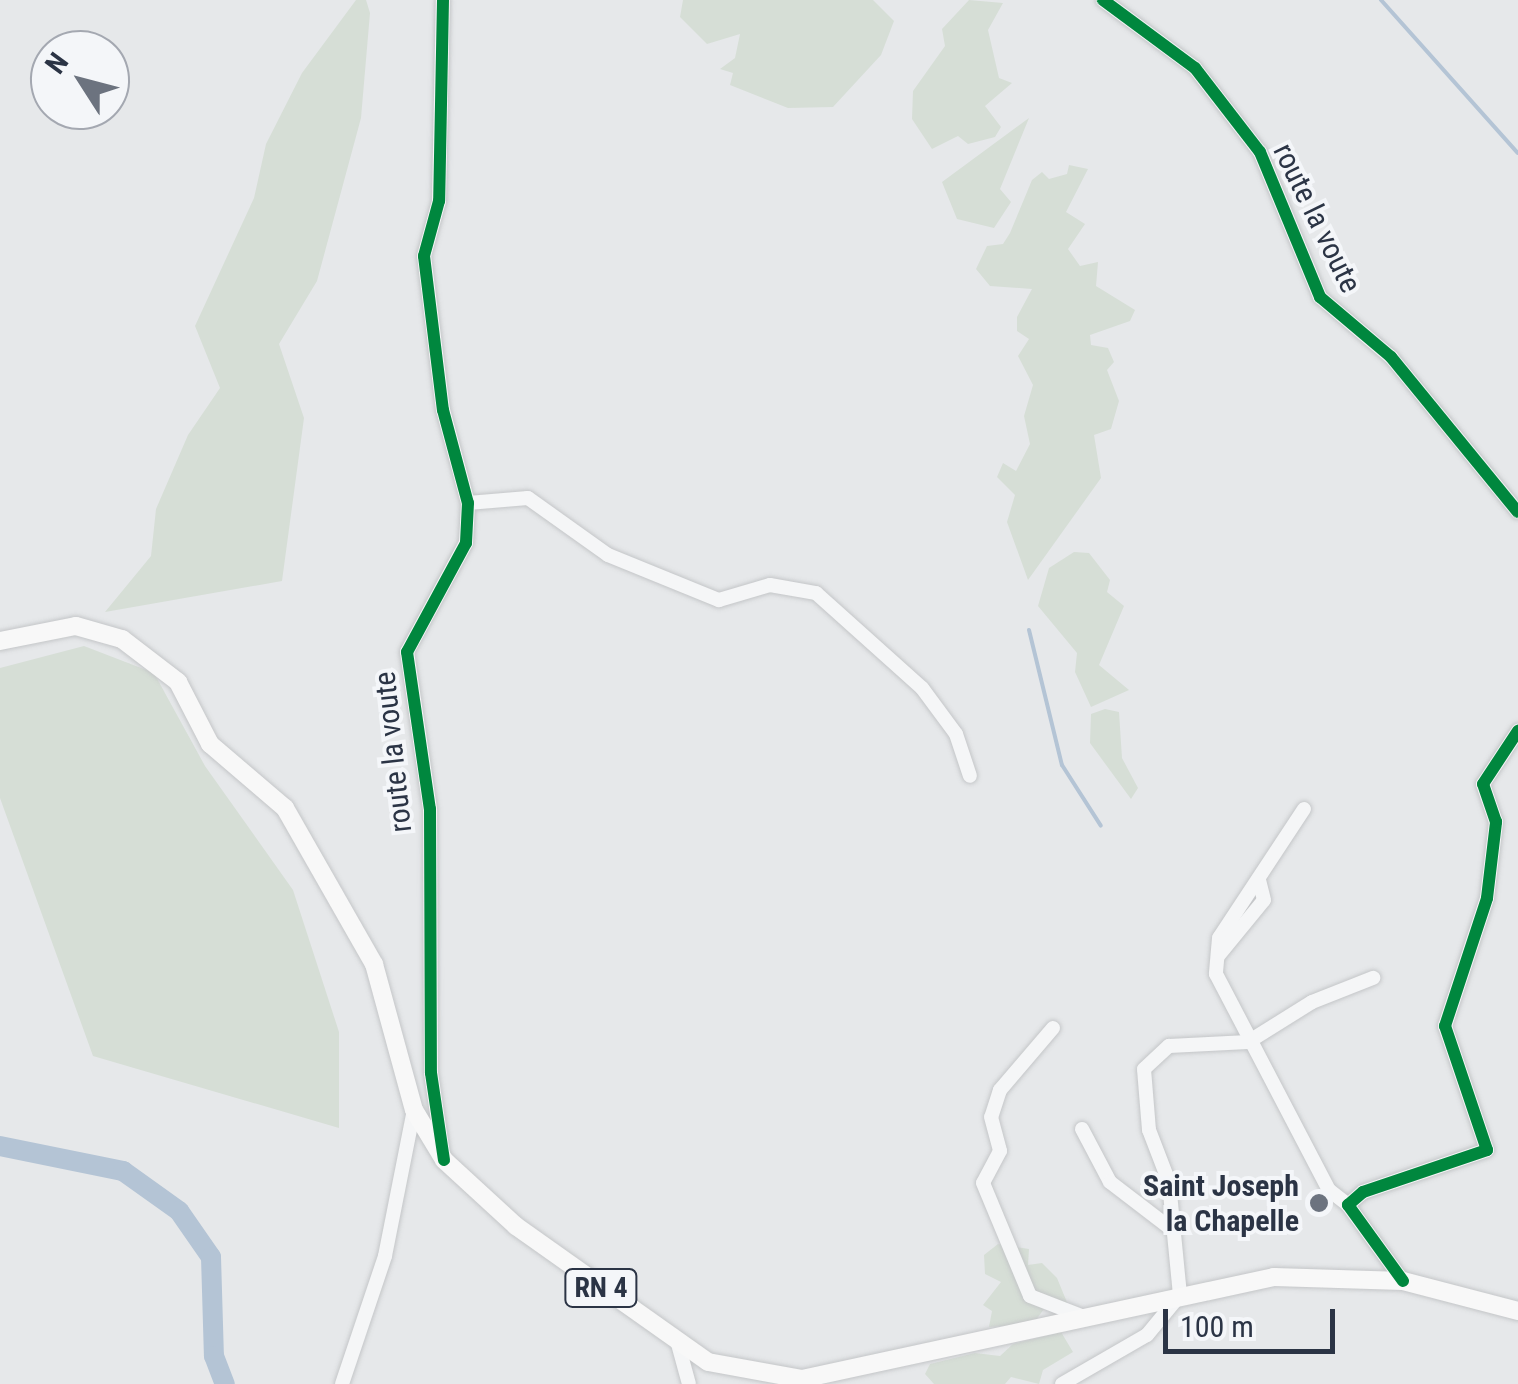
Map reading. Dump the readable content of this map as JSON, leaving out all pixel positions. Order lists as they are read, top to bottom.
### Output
{
  "streets": {
    "main road": ["RN 4"],
    "street": ["route la voute"]
  },
  "crossings": [
    ["route la voute", "RN 4"]
  ],
  "places": ["Saint Joseph la Chapelle"],
  "scale_bar": "100 m",
  "north": "top left"
}
